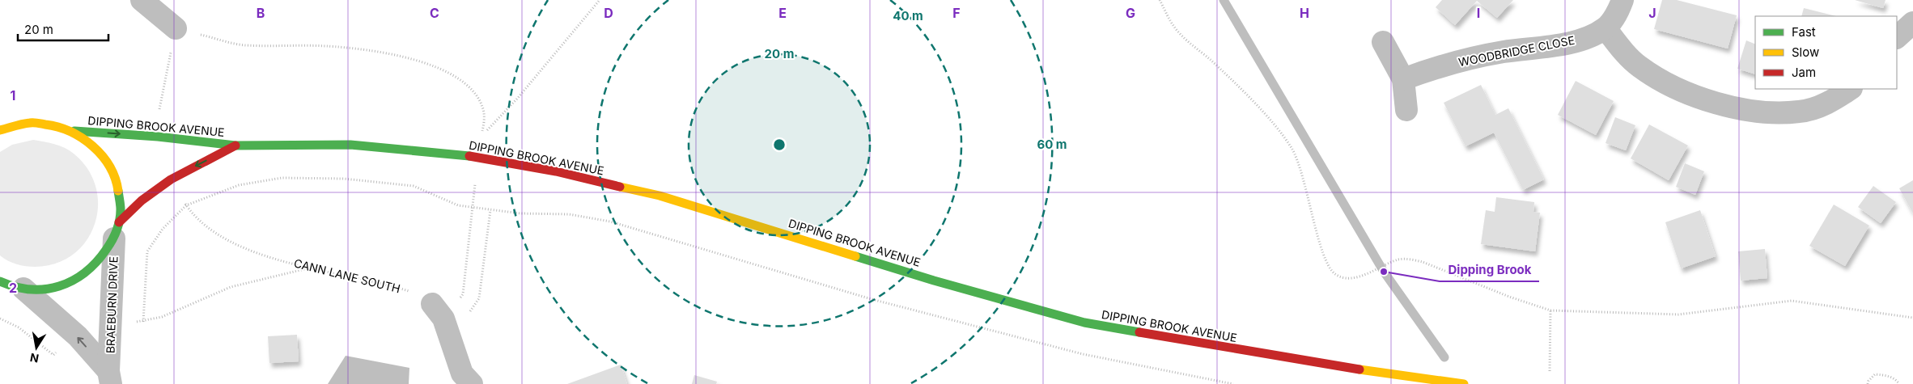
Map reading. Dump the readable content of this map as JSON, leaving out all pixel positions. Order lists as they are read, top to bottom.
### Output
{
  "streets": {
    "street": ["WOODBRIDGE CLOSE", "DIPPING BROOK AVENUE", "BRAEBURN DRIVE"],
    "path": ["CANN LANE SOUTH"]
  },
  "crossings": [
    ["DIPPING BROOK AVENUE", "BRAEBURN DRIVE"]
  ],
  "one_way": ["BRAEBURN DRIVE"],
  "places": ["Dipping Brook"],
  "legend": ["Fast", "Slow", "Jam"],
  "scale_bar": "20 m",
  "north": "bottom",
  "grid": {
    "columns": [
      "B",
      "C",
      "D",
      "E",
      "F",
      "G",
      "H",
      "I",
      "J"
    ],
    "rows": ["1", "2"]
  },
  "rings": ["40 m", "20 m", "60 m"]
}
